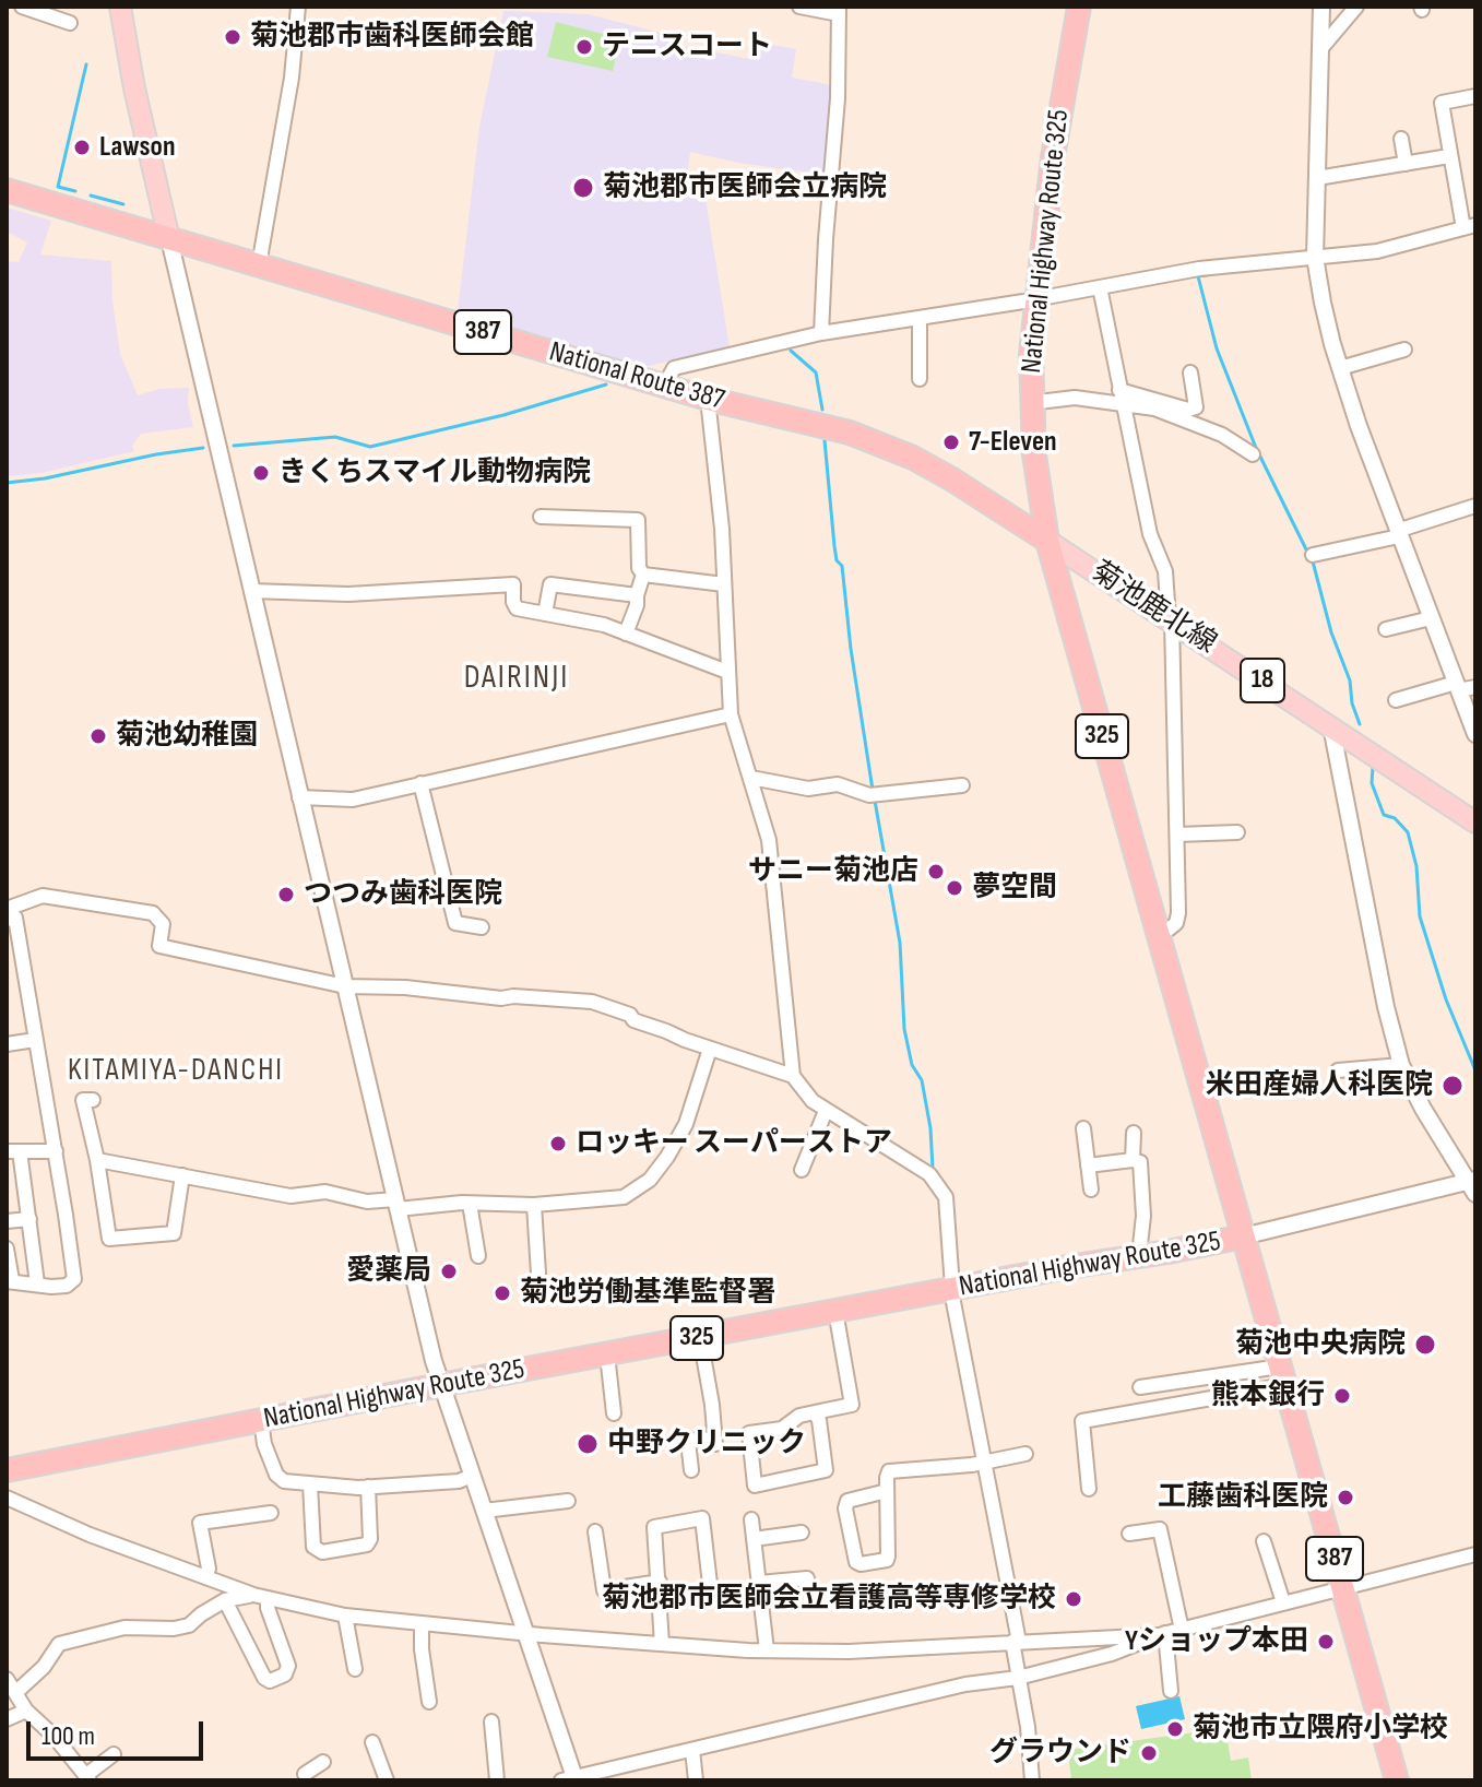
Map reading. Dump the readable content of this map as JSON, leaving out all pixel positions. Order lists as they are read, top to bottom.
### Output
{
  "streets": {
    "highway": [
      "National Highway Route 325",
      "387",
      "National Route 387",
      "325"
    ],
    "main road": ["菊池鹿北線", "18"]
  },
  "crossings": [
    ["National Highway Route 325", "387"],
    ["National Highway Route 325", "National Route 387"],
    ["National Highway Route 325", "菊池鹿北線"],
    ["National Route 387", "菊池鹿北線"]
  ],
  "districts": ["DAIRINJI", "KITAMIYA-DANCHI"],
  "places": [
    "菊池郡市歯科医師会館",
    "テニスコート",
    "Lawson",
    "菊池郡市医師会立病院",
    "7-Eleven",
    "きくちスマイル動物病院",
    "菊池幼稚園",
    "サニー菊池店",
    "夢空間",
    "つつみ歯科医院",
    "米田産婦人科医院",
    "ロッキー スーパーストア",
    "愛薬局",
    "菊池労働基準監督署",
    "菊池中央病院",
    "熊本銀行",
    "中野クリニック",
    "工藤歯科医院",
    "菊池郡市医師会立看護高等専修学校",
    "Yショップ本田",
    "菊池市立隈府小学校",
    "グラウンド"
  ],
  "scale_bar": "100 m"
}
